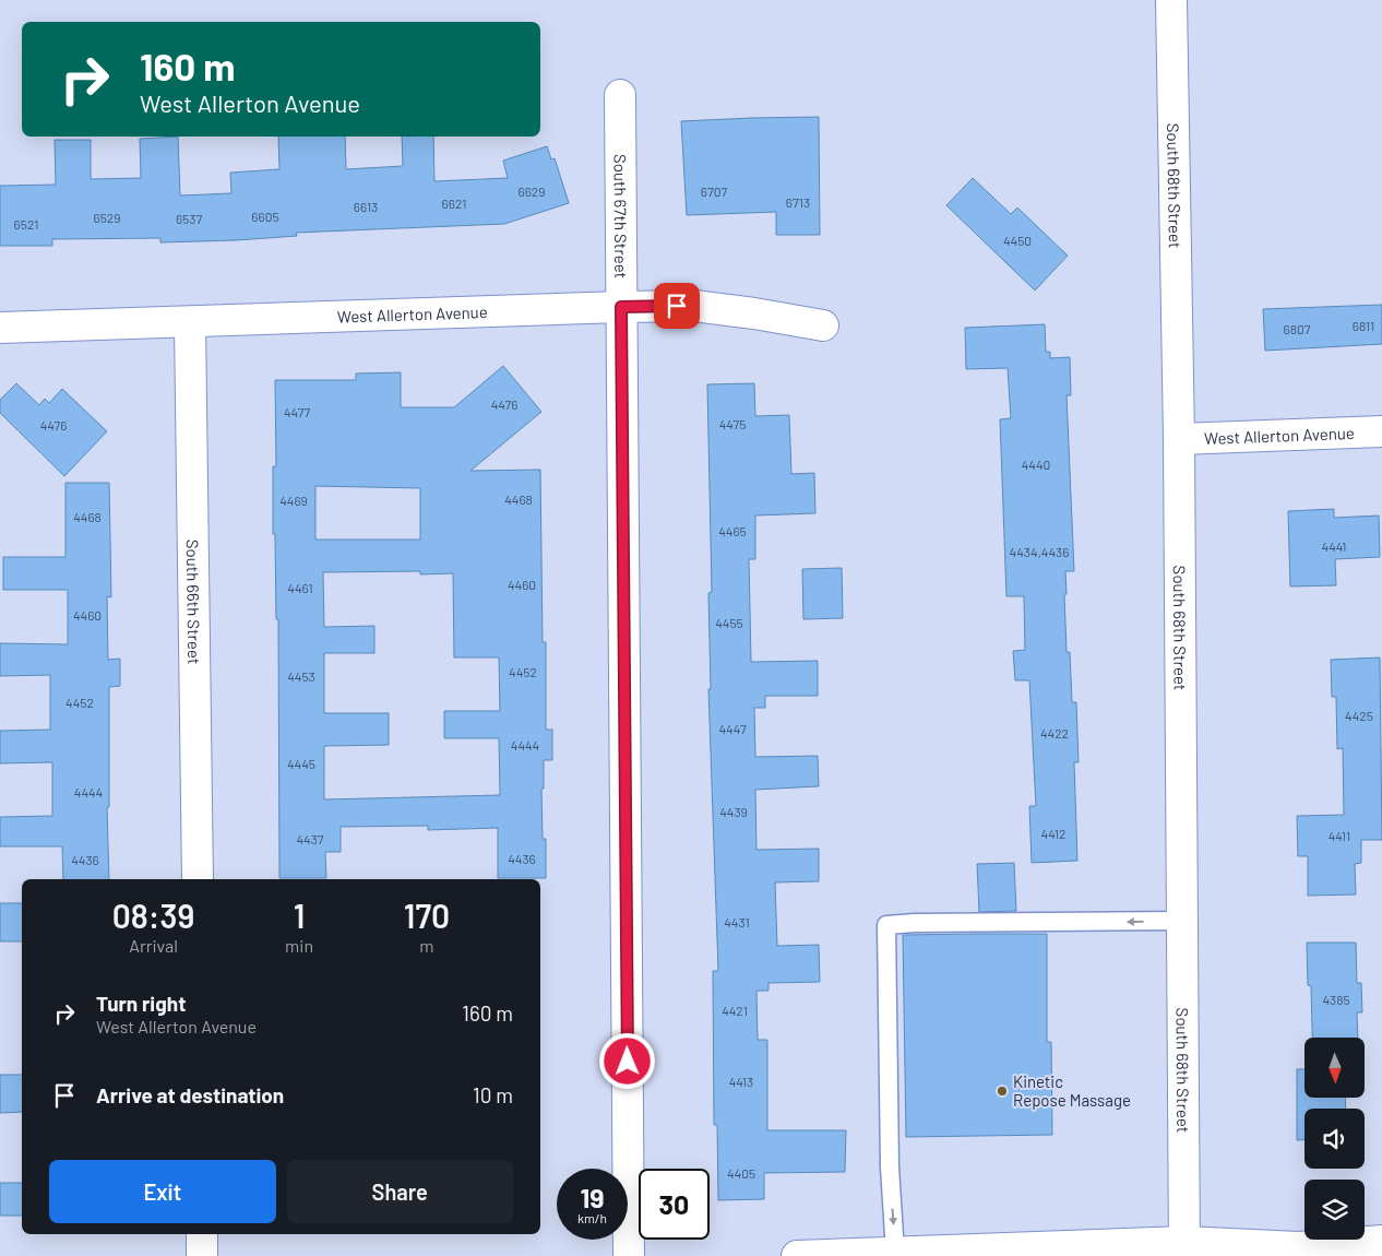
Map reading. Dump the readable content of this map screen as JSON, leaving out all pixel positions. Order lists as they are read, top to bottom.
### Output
{
  "streets": {
    "street": [
      "South 68th Street",
      "South 67th Street",
      "West Allerton Avenue",
      "South 66th Street"
    ]
  },
  "crossings": [
    ["South 68th Street", "West Allerton Avenue"],
    ["South 67th Street", "West Allerton Avenue"],
    ["West Allerton Avenue", "South 66th Street"]
  ],
  "places": ["Kinetic Repose Massage"],
  "house_numbers": [
    "6629",
    "6707",
    "6713",
    "6621",
    "6613",
    "6605",
    "6529",
    "6537",
    "6521",
    "4450",
    "6811",
    "6807",
    "4476",
    "4477",
    "4475",
    "4476",
    "4440",
    "4468",
    "4469",
    "4468",
    "4465",
    "4441",
    "4434,4436",
    "4460",
    "4461",
    "4460",
    "4455",
    "4452",
    "4453",
    "4452",
    "4425",
    "4447",
    "4422",
    "4444",
    "4445",
    "4444",
    "4439",
    "4412",
    "4411",
    "4437",
    "4436",
    "4436",
    "4431",
    "4385",
    "4421",
    "4413",
    "4405"
  ],
  "north": "bottom",
  "page": {
    "turn": ["160 m", "West Allerton Avenue"],
    "eta": [
      "08:39",
      "Arrival",
      "1",
      "min",
      "170",
      "m"
    ],
    "list": [
      {
        "name": "Turn right",
        "note": "West Allerton Avenue",
        "value": "160 m"
      },
      {
        "name": "Arrive at destination",
        "value": "10 m"
      }
    ],
    "buttons": ["Exit", "Share"],
    "speed": "19 km/h",
    "limit": "30"
  }
}
